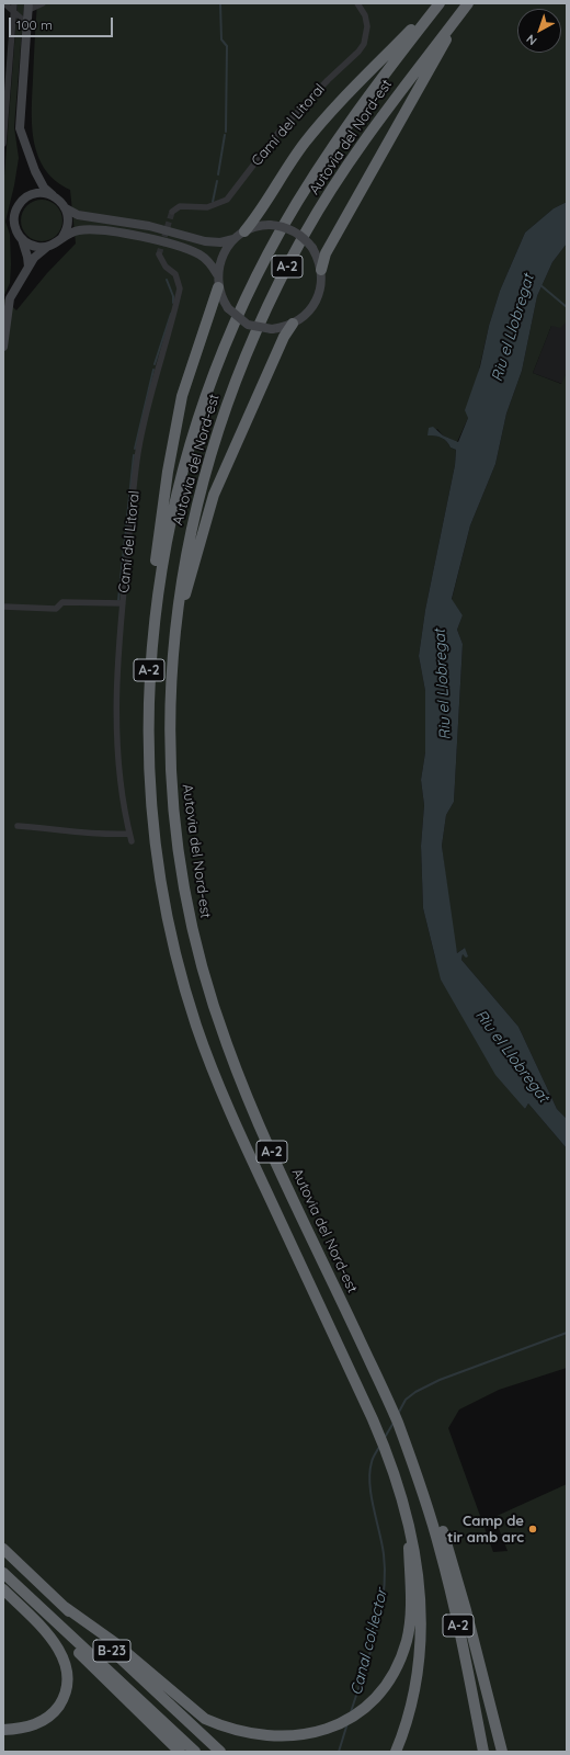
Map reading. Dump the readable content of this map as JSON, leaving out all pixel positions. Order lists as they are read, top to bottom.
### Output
{
  "streets": {
    "highway": ["Autovia del Nord-est", "A-2", "B-23"],
    "street": ["Camí del Litoral"]
  },
  "water": ["Riu el Llobregat", "Canal col·lector"],
  "places": ["Camp de tir amb arc"],
  "scale_bar": "100 m",
  "north": "bottom left"
}
